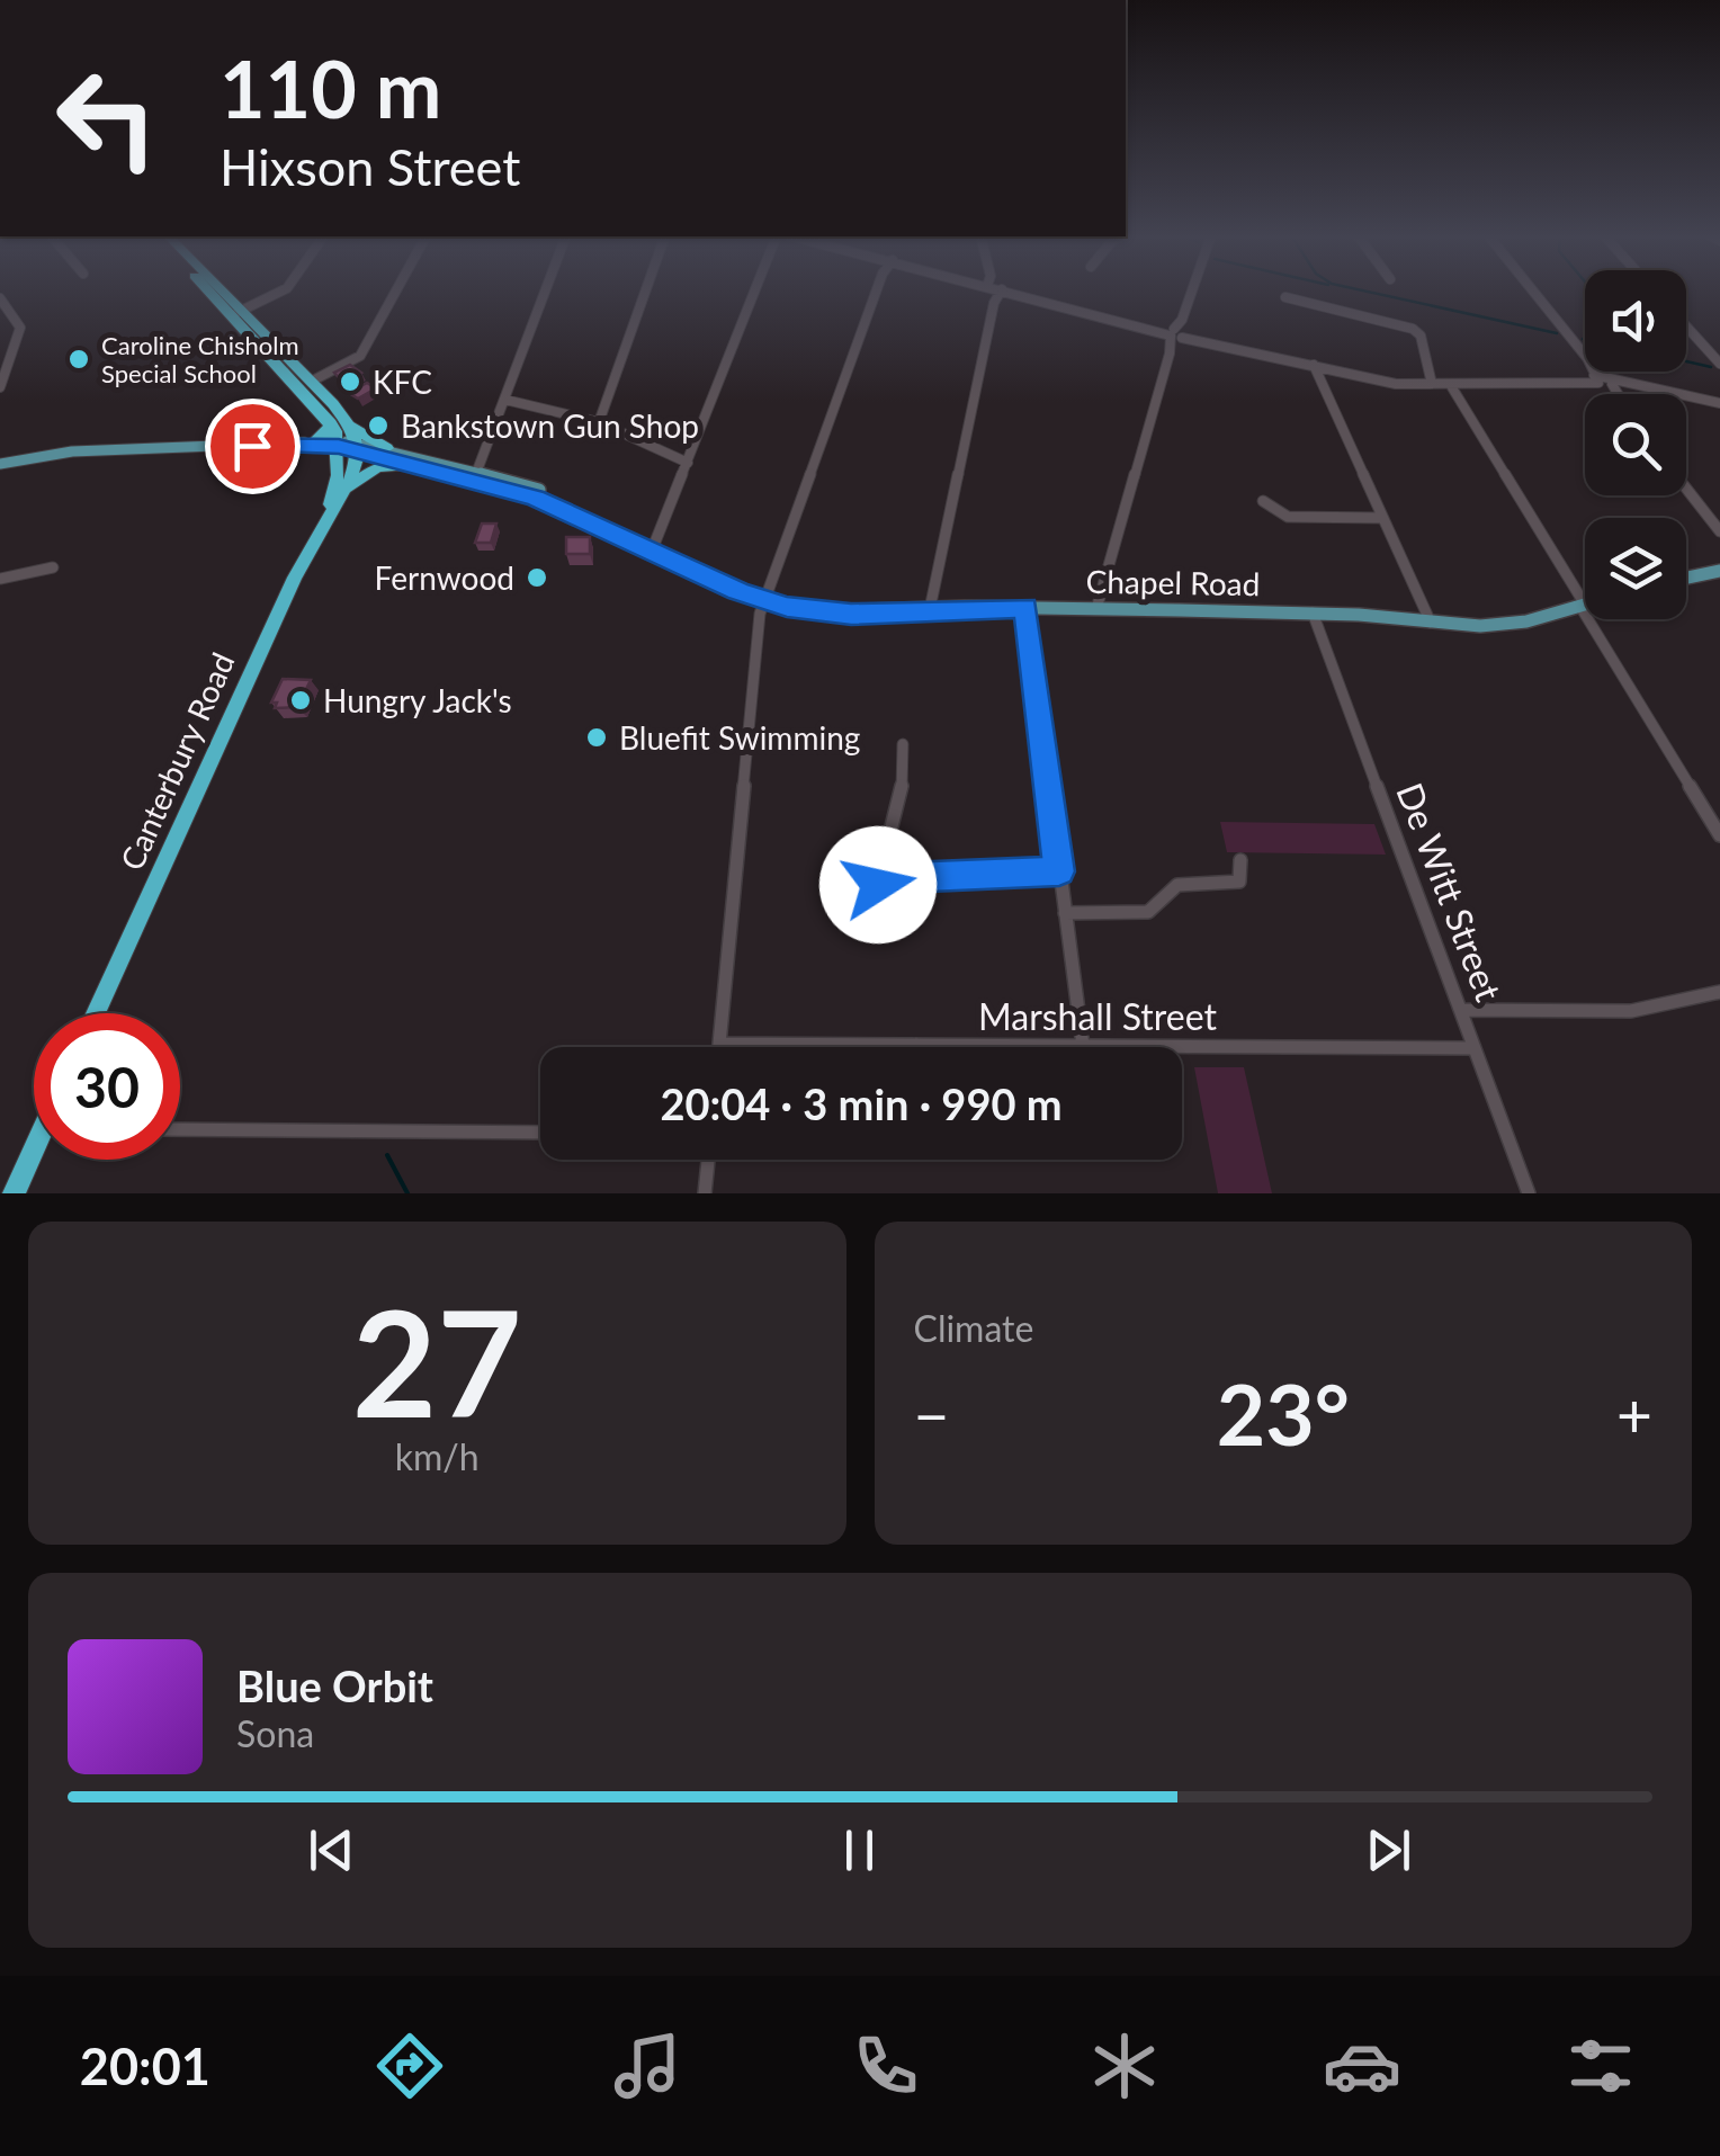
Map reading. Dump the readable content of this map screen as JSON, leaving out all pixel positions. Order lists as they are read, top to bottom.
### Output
{
  "streets": {
    "highway": ["Canterbury Road"],
    "main road": ["Chapel Road"],
    "street": ["De Witt Street", "Marshall Street"]
  },
  "crossings": [
    ["Chapel Road", "Canterbury Road"],
    ["Chapel Road", "De Witt Street"],
    ["De Witt Street", "Marshall Street"]
  ],
  "places": [
    "Caroline Chisholm Special School",
    "KFC",
    "Bankstown Gun Shop",
    "Fernwood",
    "Hungry Jack's",
    "Bluefit Swimming"
  ],
  "page": {
    "turn": ["110 m", "Hixson Street"],
    "limit": "30",
    "trip": "20:04 · 3 min · 990 m",
    "tile": [
      ["27", "km/h"],
      "Climate"
    ],
    "heat": ["−", "23°", "+"],
    "song": ["Blue Orbit", "Sona"],
    "tabs": "20:01"
  }
}
